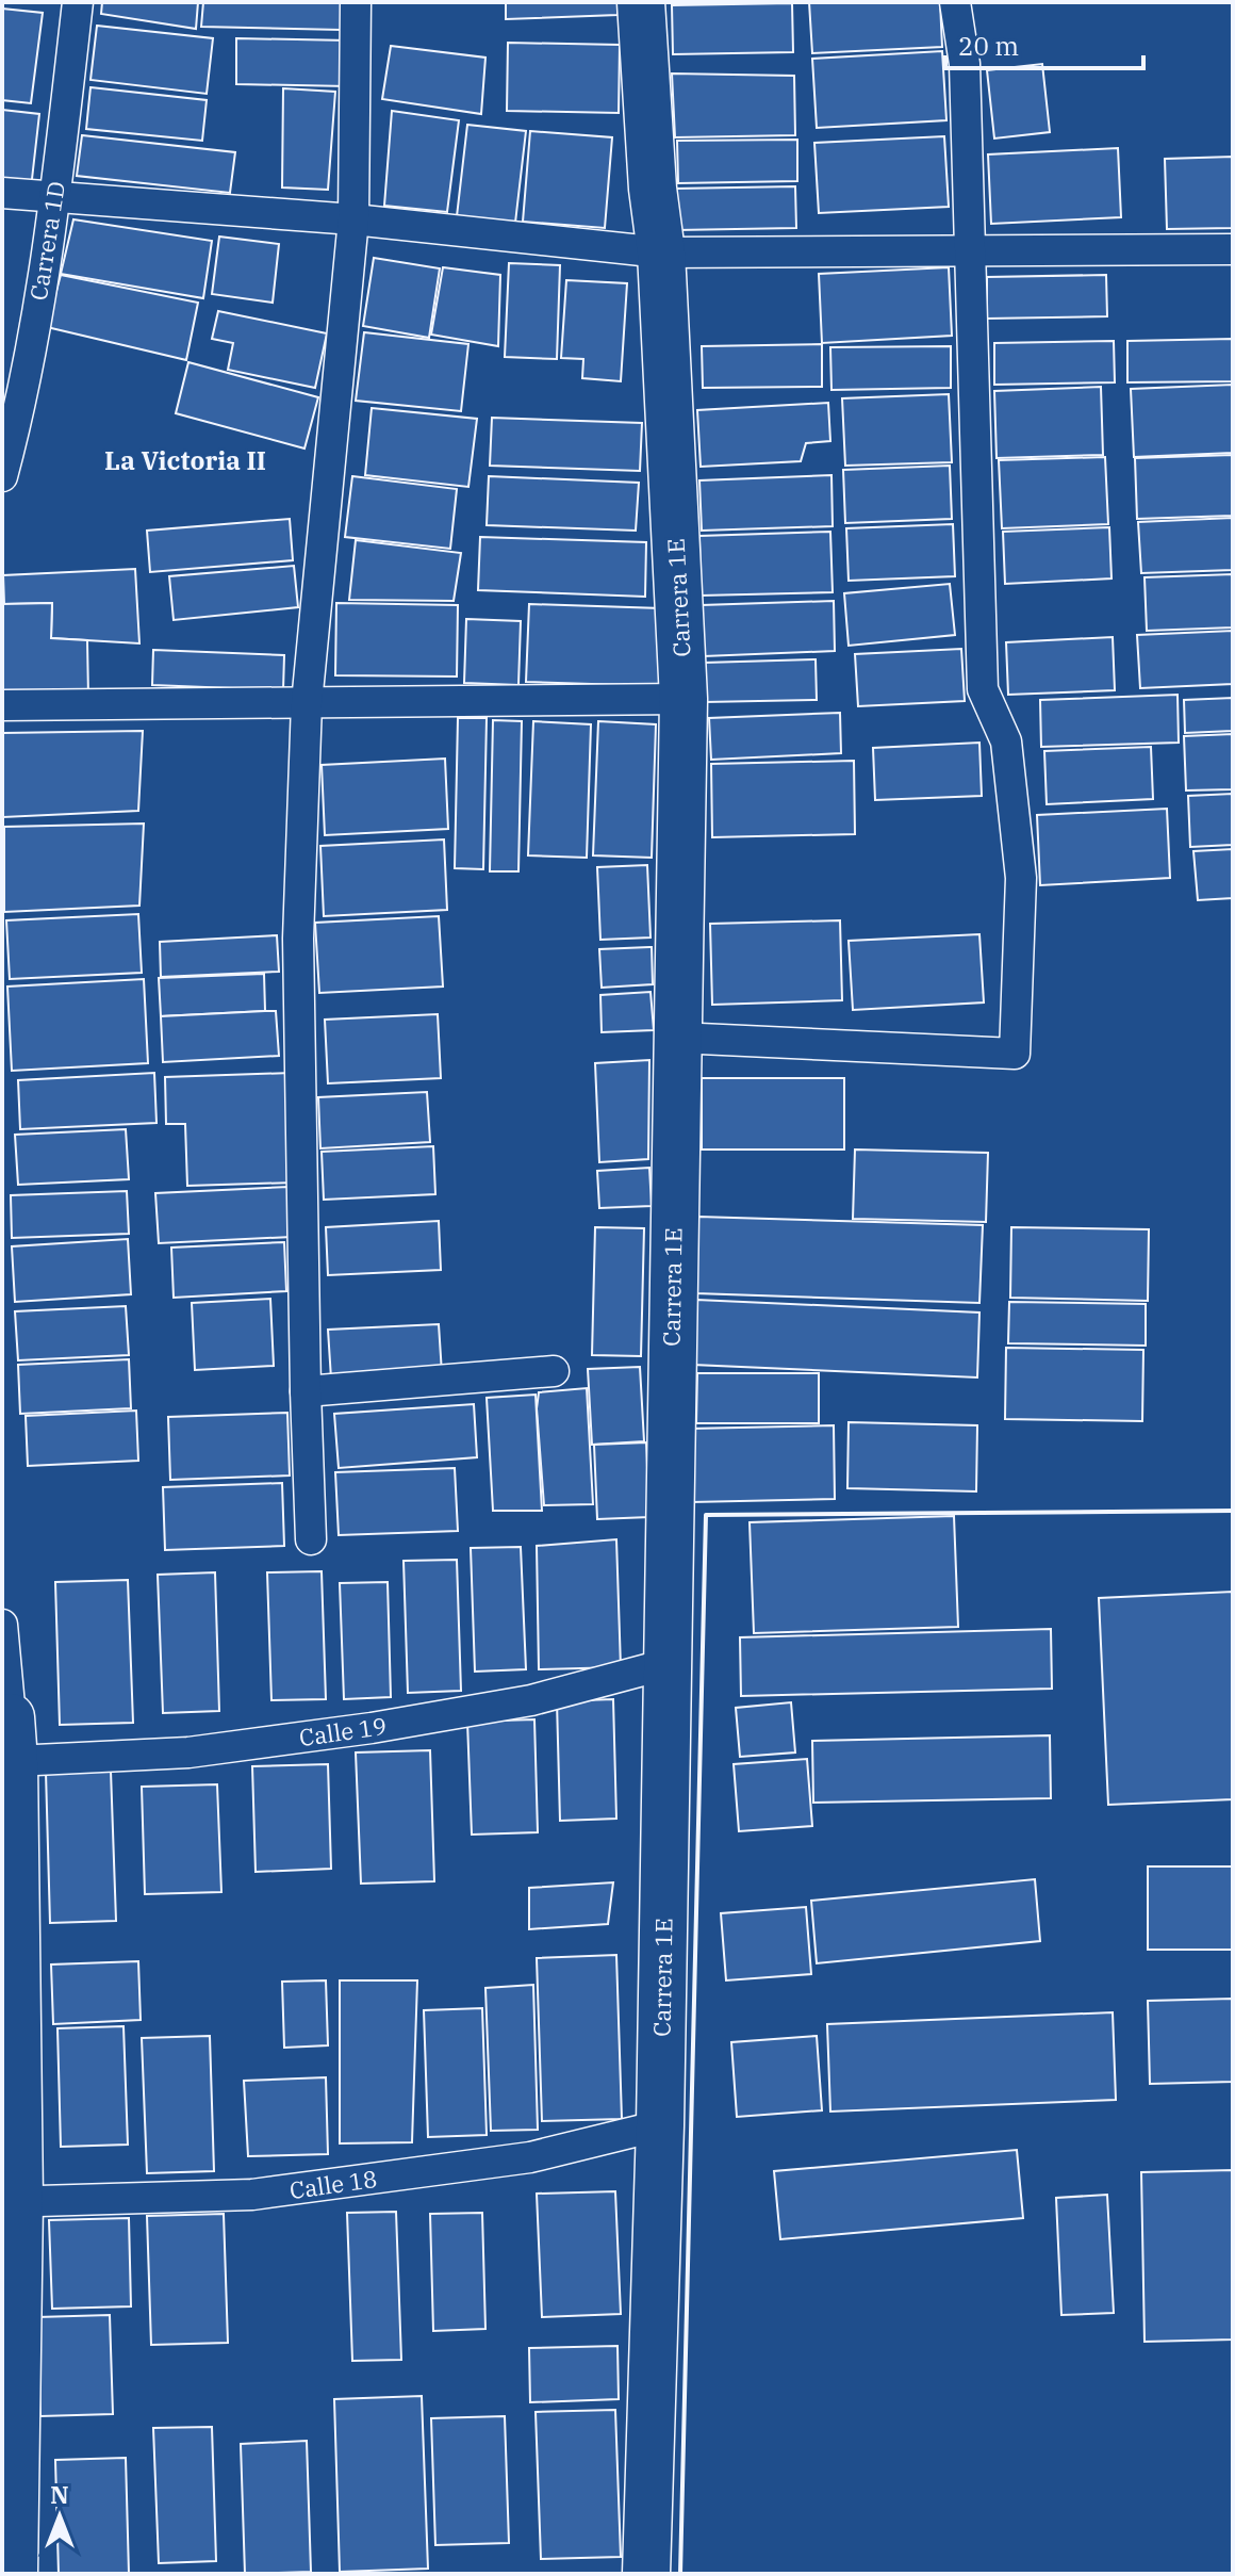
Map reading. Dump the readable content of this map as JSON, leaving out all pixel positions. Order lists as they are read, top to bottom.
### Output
{
  "streets": {
    "street": ["Carrera 1E"],
    "lane": ["Carrera 1D", "Calle 19", "Calle 18"]
  },
  "crossings": [
    ["Carrera 1E", "Calle 19"],
    ["Carrera 1E", "Calle 18"]
  ],
  "districts": ["La Victoria II"],
  "scale_bar": "20 m",
  "north": "top"
}
